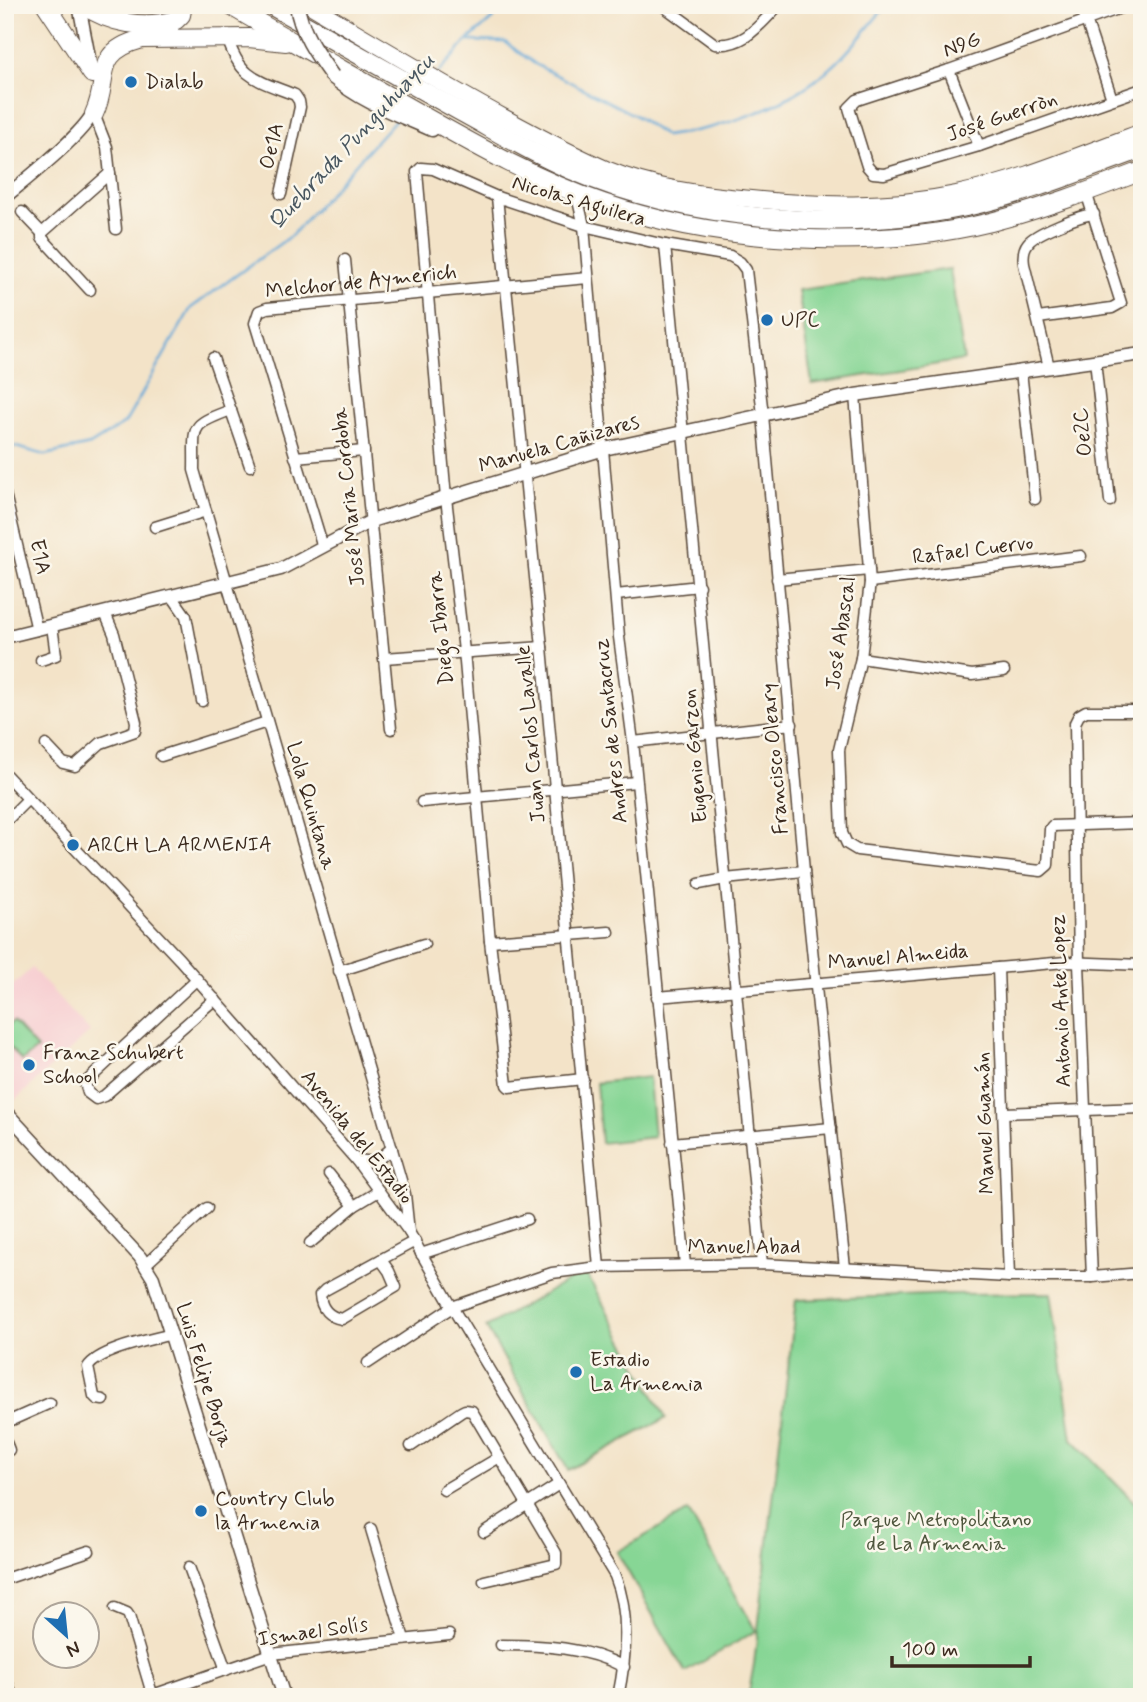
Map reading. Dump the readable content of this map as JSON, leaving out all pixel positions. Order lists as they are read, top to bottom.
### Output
{
  "streets": {
    "street": [
      "N9G",
      "José Guerròn",
      "Oe1A",
      "Nicolas Aguilera",
      "Melchor de Aymerich",
      "Oe2C",
      "Manuela Cañizares",
      "José Maria Cordoba",
      "Rafael Cuervo",
      "E1A",
      "Diego Ibarra",
      "José Abascal",
      "Andres de Santacruz",
      "Juan Carlos Lavalle",
      "Eugenio Garzon",
      "Francisco Oleary",
      "Lola Quintana",
      "Manuel Almeida",
      "Antonio Ante Lopez",
      "Manuel Guamán",
      "Avenida del Estadio",
      "Manuel Abad",
      "Luis Felipe Borja",
      "Ismael Solís"
    ]
  },
  "crossings": [
    ["N9G", "José Guerròn"],
    ["Nicolas Aguilera", "Diego Ibarra"],
    ["Nicolas Aguilera", "Andres de Santacruz"],
    ["Nicolas Aguilera", "Juan Carlos Lavalle"],
    ["Nicolas Aguilera", "Eugenio Garzon"],
    ["Nicolas Aguilera", "Francisco Oleary"],
    ["Melchor de Aymerich", "Manuela Cañizares"],
    ["Melchor de Aymerich", "José Maria Cordoba"],
    ["Melchor de Aymerich", "Diego Ibarra"],
    ["Melchor de Aymerich", "Andres de Santacruz"],
    ["Melchor de Aymerich", "Juan Carlos Lavalle"],
    ["Oe2C", "Manuela Cañizares"],
    ["Manuela Cañizares", "José Maria Cordoba"],
    ["Manuela Cañizares", "E1A"],
    ["Manuela Cañizares", "Diego Ibarra"],
    ["Manuela Cañizares", "José Abascal"],
    ["Manuela Cañizares", "Andres de Santacruz"],
    ["Manuela Cañizares", "Juan Carlos Lavalle"],
    ["Manuela Cañizares", "Eugenio Garzon"],
    ["Manuela Cañizares", "Francisco Oleary"],
    ["Manuela Cañizares", "Lola Quintana"],
    ["Rafael Cuervo", "José Abascal"],
    ["Rafael Cuervo", "Francisco Oleary"],
    ["Diego Ibarra", "Juan Carlos Lavalle"],
    ["José Abascal", "Antonio Ante Lopez"],
    ["Andres de Santacruz", "Manuel Almeida"],
    ["Andres de Santacruz", "Manuel Abad"],
    ["Juan Carlos Lavalle", "Manuel Abad"],
    ["Eugenio Garzon", "Manuel Almeida"],
    ["Eugenio Garzon", "Manuel Abad"],
    ["Francisco Oleary", "Manuel Almeida"],
    ["Francisco Oleary", "Manuel Abad"],
    ["Lola Quintana", "Avenida del Estadio"],
    ["Manuel Almeida", "Antonio Ante Lopez"],
    ["Manuel Almeida", "Manuel Guamán"],
    ["Antonio Ante Lopez", "Manuel Abad"],
    ["Manuel Guamán", "Manuel Abad"],
    ["Avenida del Estadio", "Manuel Abad"],
    ["Luis Felipe Borja", "Ismael Solís"]
  ],
  "water": ["Quebrada Punguhuaycu"],
  "parks": ["Parque Metropolitano de La Armenia"],
  "places": [
    "Dialab",
    "UPC",
    "ARCH LA ARMENIA",
    "Franz Schubert School",
    "Estadio La Armenia",
    "Country Club la Armenia"
  ],
  "scale_bar": "100 m",
  "north": "bottom right"
}
